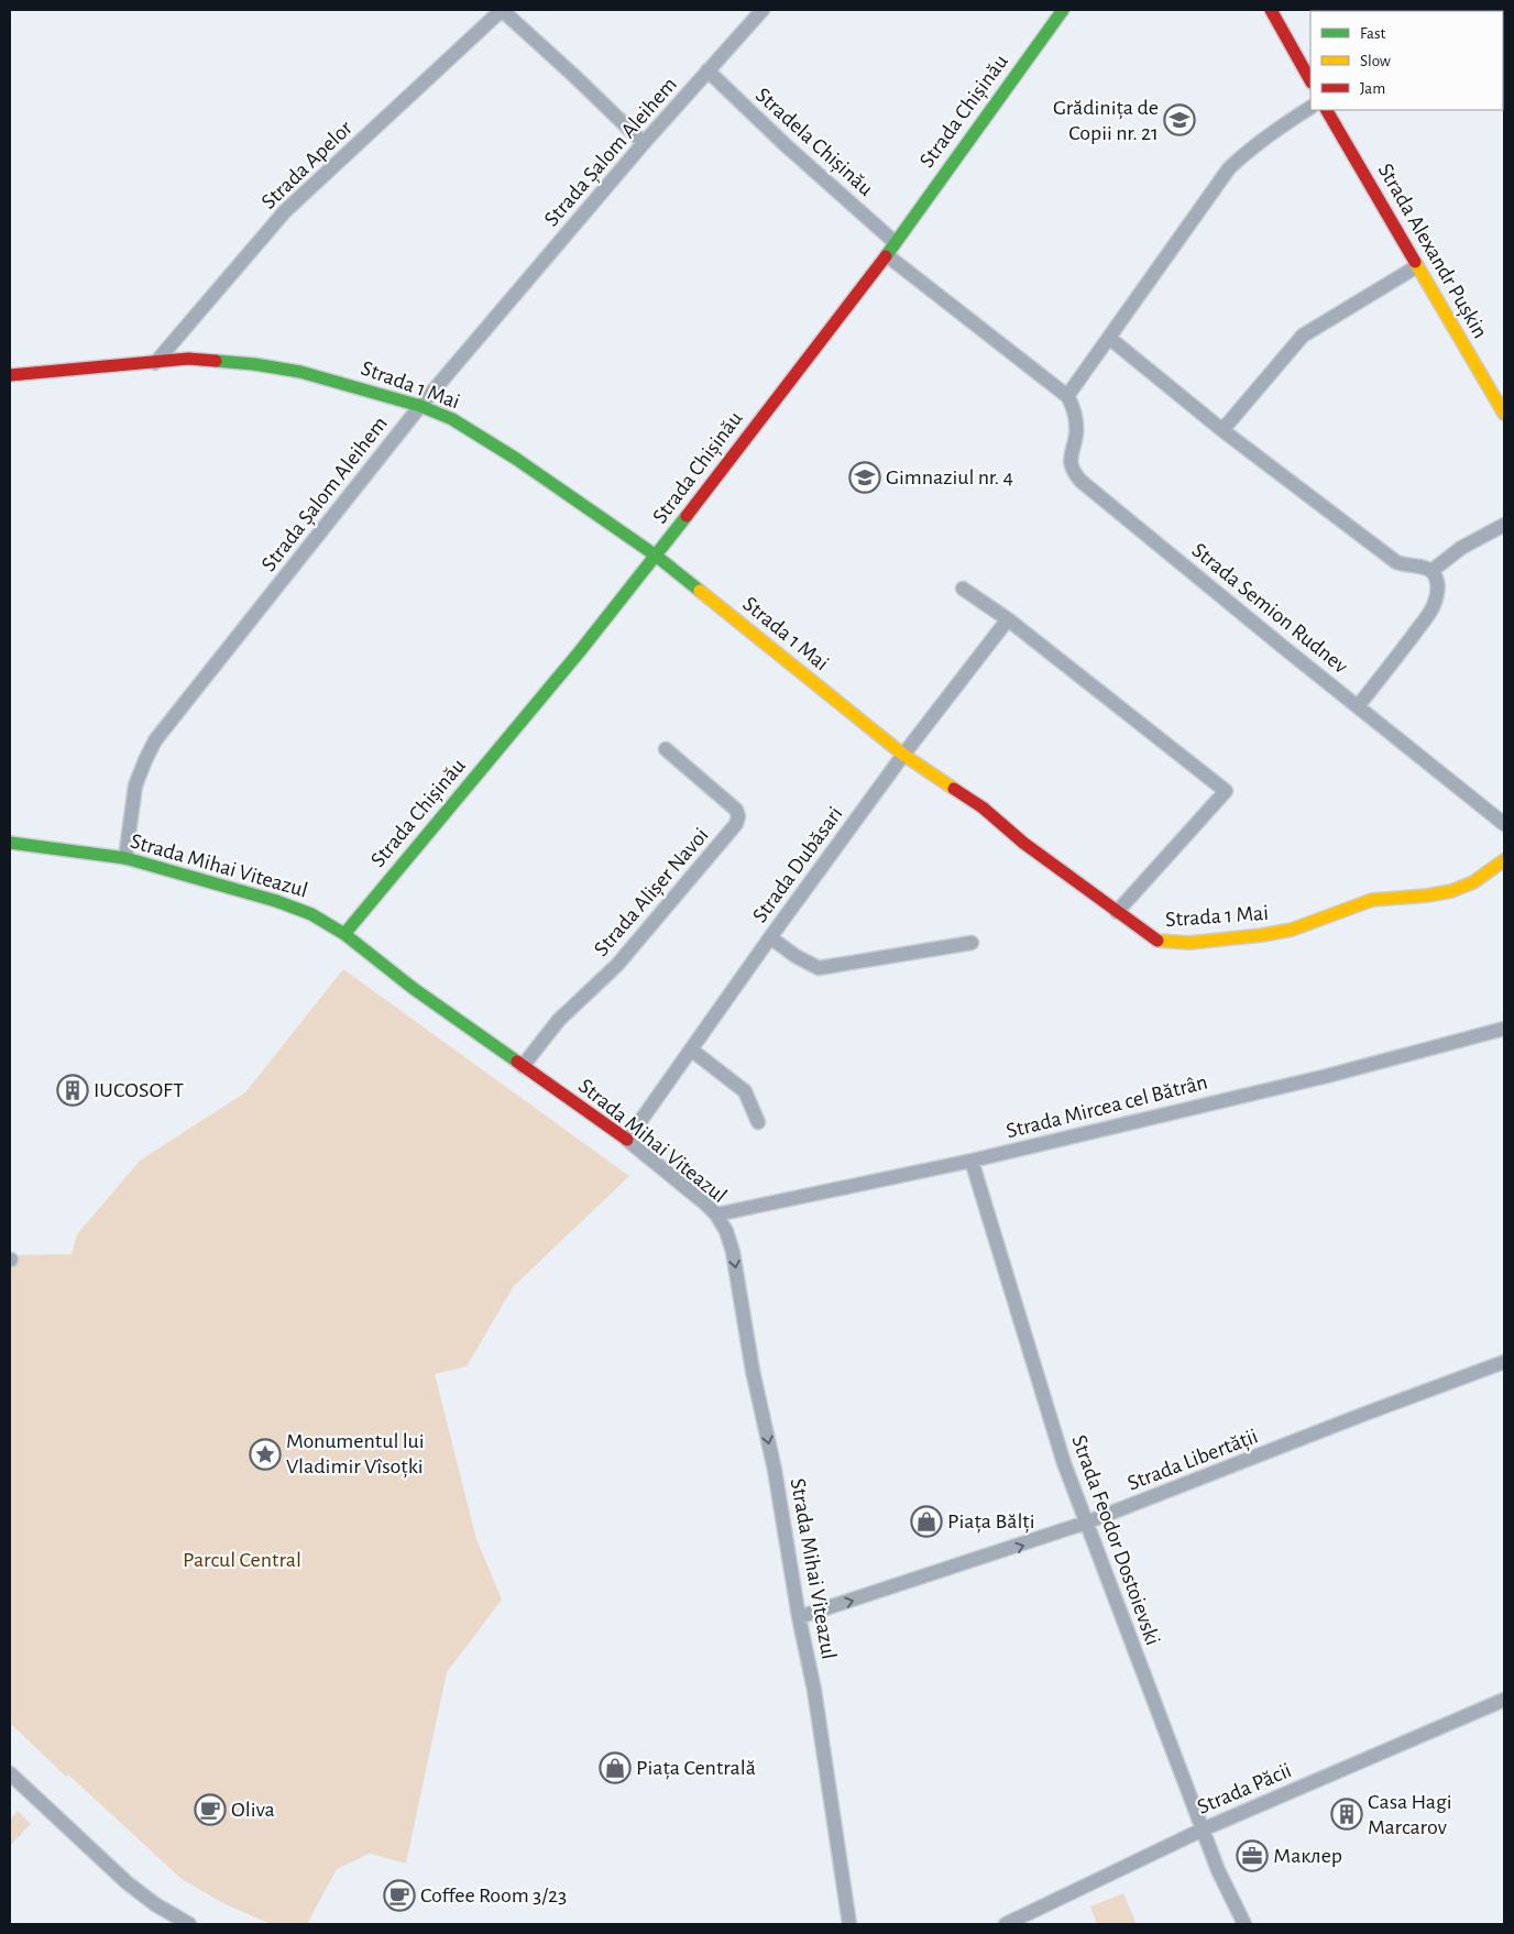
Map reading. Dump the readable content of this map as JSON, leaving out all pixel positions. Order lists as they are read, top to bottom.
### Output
{
  "streets": {
    "street": [
      "Strada Chișinău",
      "Stradela Chișinău",
      "Strada Șalom Aleihem",
      "Strada Apelor",
      "Strada Alexandr Pușkin",
      "Strada 1 Mai",
      "Strada Semion Rudnev",
      "Strada Dubăsari",
      "Strada Mihai Viteazul",
      "Strada Alișer Navoi",
      "Strada Mircea cel Bătrân",
      "Strada Libertății",
      "Strada Fеodor Dostoievski",
      "Strada Păcii"
    ]
  },
  "crossings": [
    ["Strada Chișinău", "Stradela Chișinău"],
    ["Strada Chișinău", "Strada 1 Mai"],
    ["Strada Chișinău", "Strada Mihai Viteazul"],
    ["Stradela Chișinău", "Strada Șalom Aleihem"],
    ["Strada Șalom Aleihem", "Strada 1 Mai"],
    ["Strada Șalom Aleihem", "Strada Mihai Viteazul"],
    ["Strada Apelor", "Strada 1 Mai"],
    ["Strada 1 Mai", "Strada Dubăsari"],
    ["Strada Dubăsari", "Strada Mihai Viteazul"],
    ["Strada Mihai Viteazul", "Strada Alișer Navoi"],
    ["Strada Mihai Viteazul", "Strada Mircea cel Bătrân"],
    ["Strada Mihai Viteazul", "Strada Libertății"],
    ["Strada Mircea cel Bătrân", "Strada Fеodor Dostoievski"],
    ["Strada Libertății", "Strada Fеodor Dostoievski"],
    ["Strada Fеodor Dostoievski", "Strada Păcii"]
  ],
  "one_way": ["Strada Libertății"],
  "parks": ["Parcul Central"],
  "places": {
    "school or university": ["Grădinița de Copii nr. 21", "Gimnaziul nr. 4"],
    "building": ["IUCOSOFT", "Casa Hagi Marcarov"],
    "place": ["Monumentul lui Vladimir Vîsoțki"],
    "shop": ["Piața Bălți", "Piața Centrală"],
    "cafe": ["Oliva", "Coffee Room 3/23"],
    "office": ["Маклер"]
  },
  "legend": ["Fast", "Slow", "Jam"]
}
